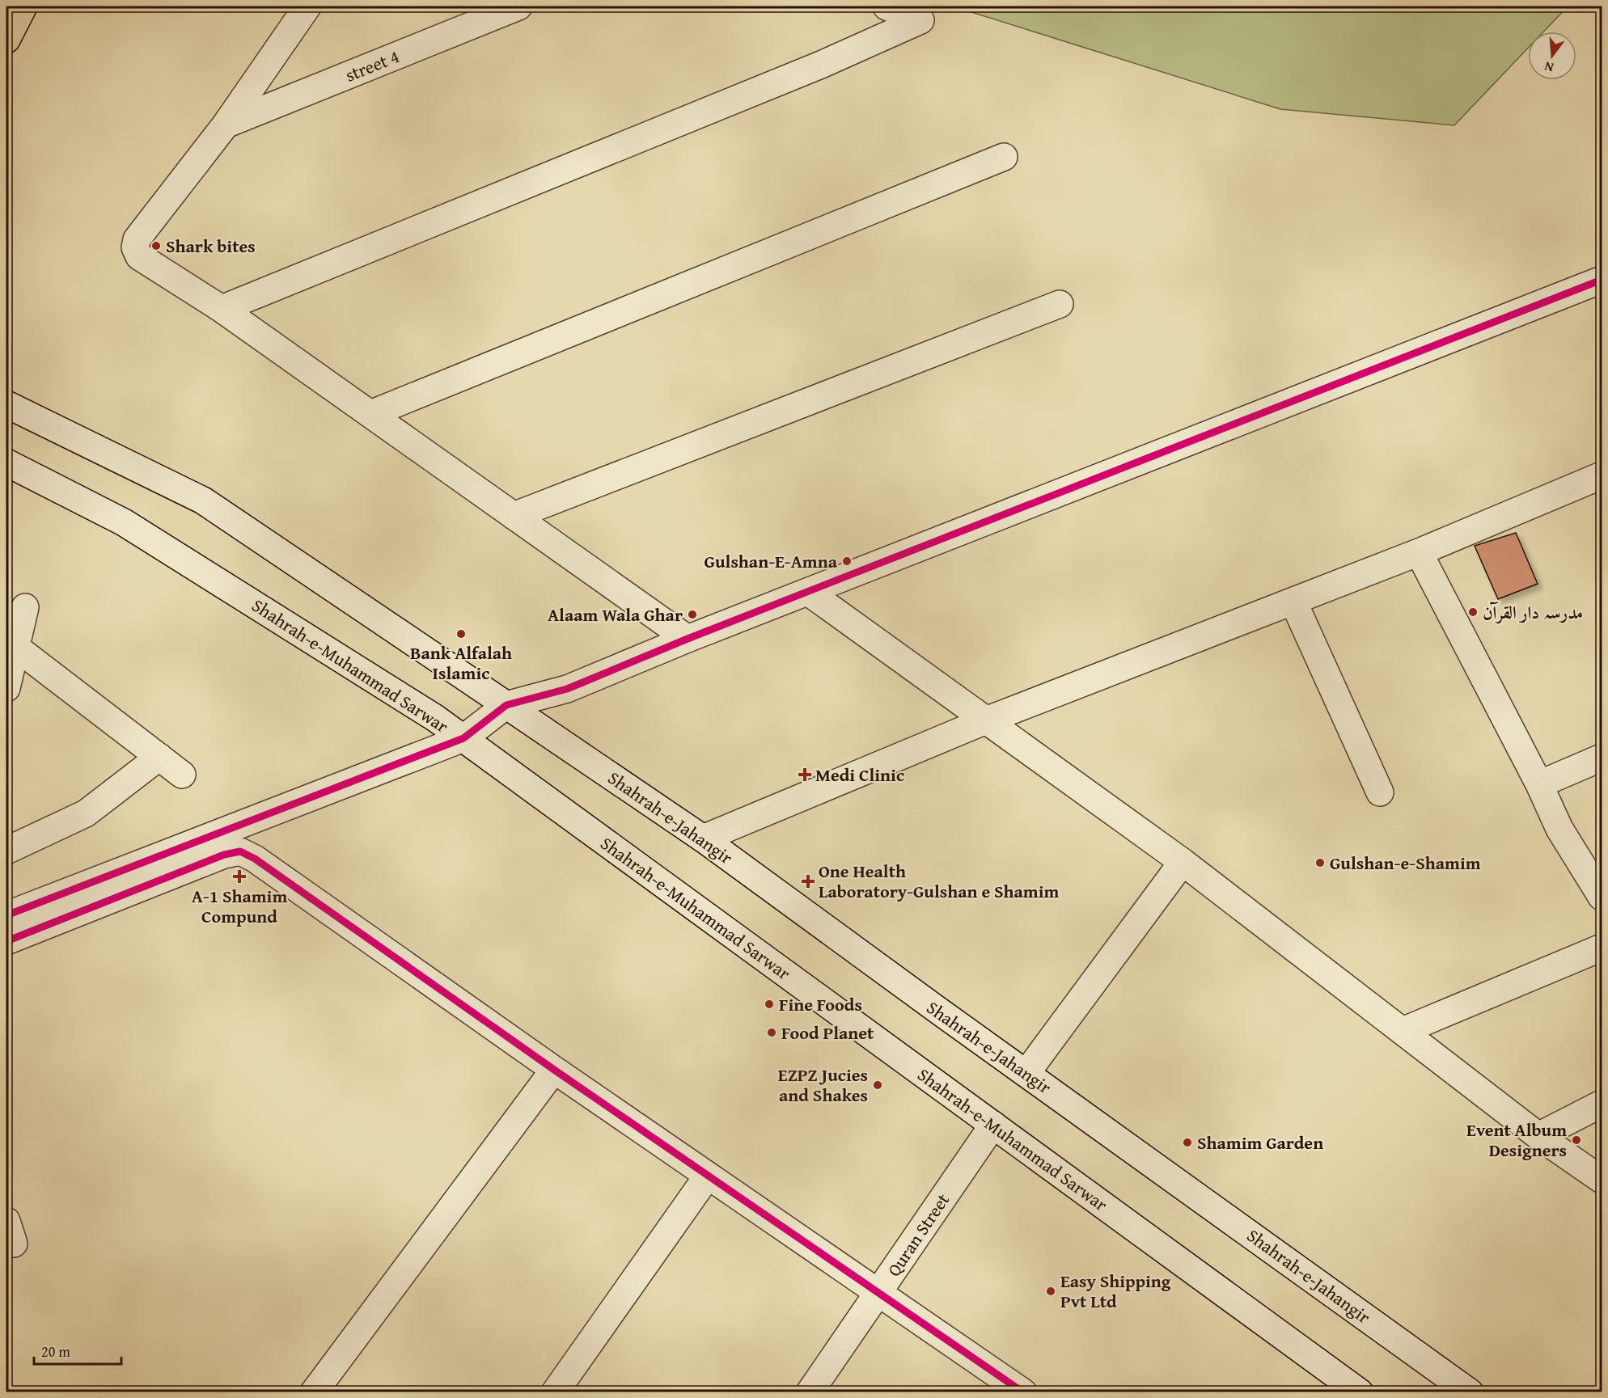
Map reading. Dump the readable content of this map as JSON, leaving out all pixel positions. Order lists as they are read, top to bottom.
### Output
{
  "streets": {
    "street": [
      "street 4",
      "Shahrah-e-Muhammad Sarwar",
      "Shahrah-e-Jahangir",
      "Quran Street"
    ]
  },
  "crossings": [
    ["Shahrah-e-Muhammad Sarwar", "Quran Street"]
  ],
  "places": {
    "other": [
      "Shark bites",
      "Gulshan-E-Amna",
      "مدرسہ دار القرآن",
      "Alaam Wala Ghar",
      "Bank Alfalah Islamic",
      "Gulshan-e-Shamim",
      "Fine Foods",
      "Food Planet",
      "EZPZ Jucies and Shakes",
      "Event Album Designers",
      "Shamim Garden",
      "Easy Shipping Pvt Ltd"
    ],
    "health": ["Medi Clinic", "A-1 Shamim Compund", "One Health Laboratory-Gulshan e Shamim"]
  },
  "scale_bar": "20 m",
  "north": "bottom"
}
